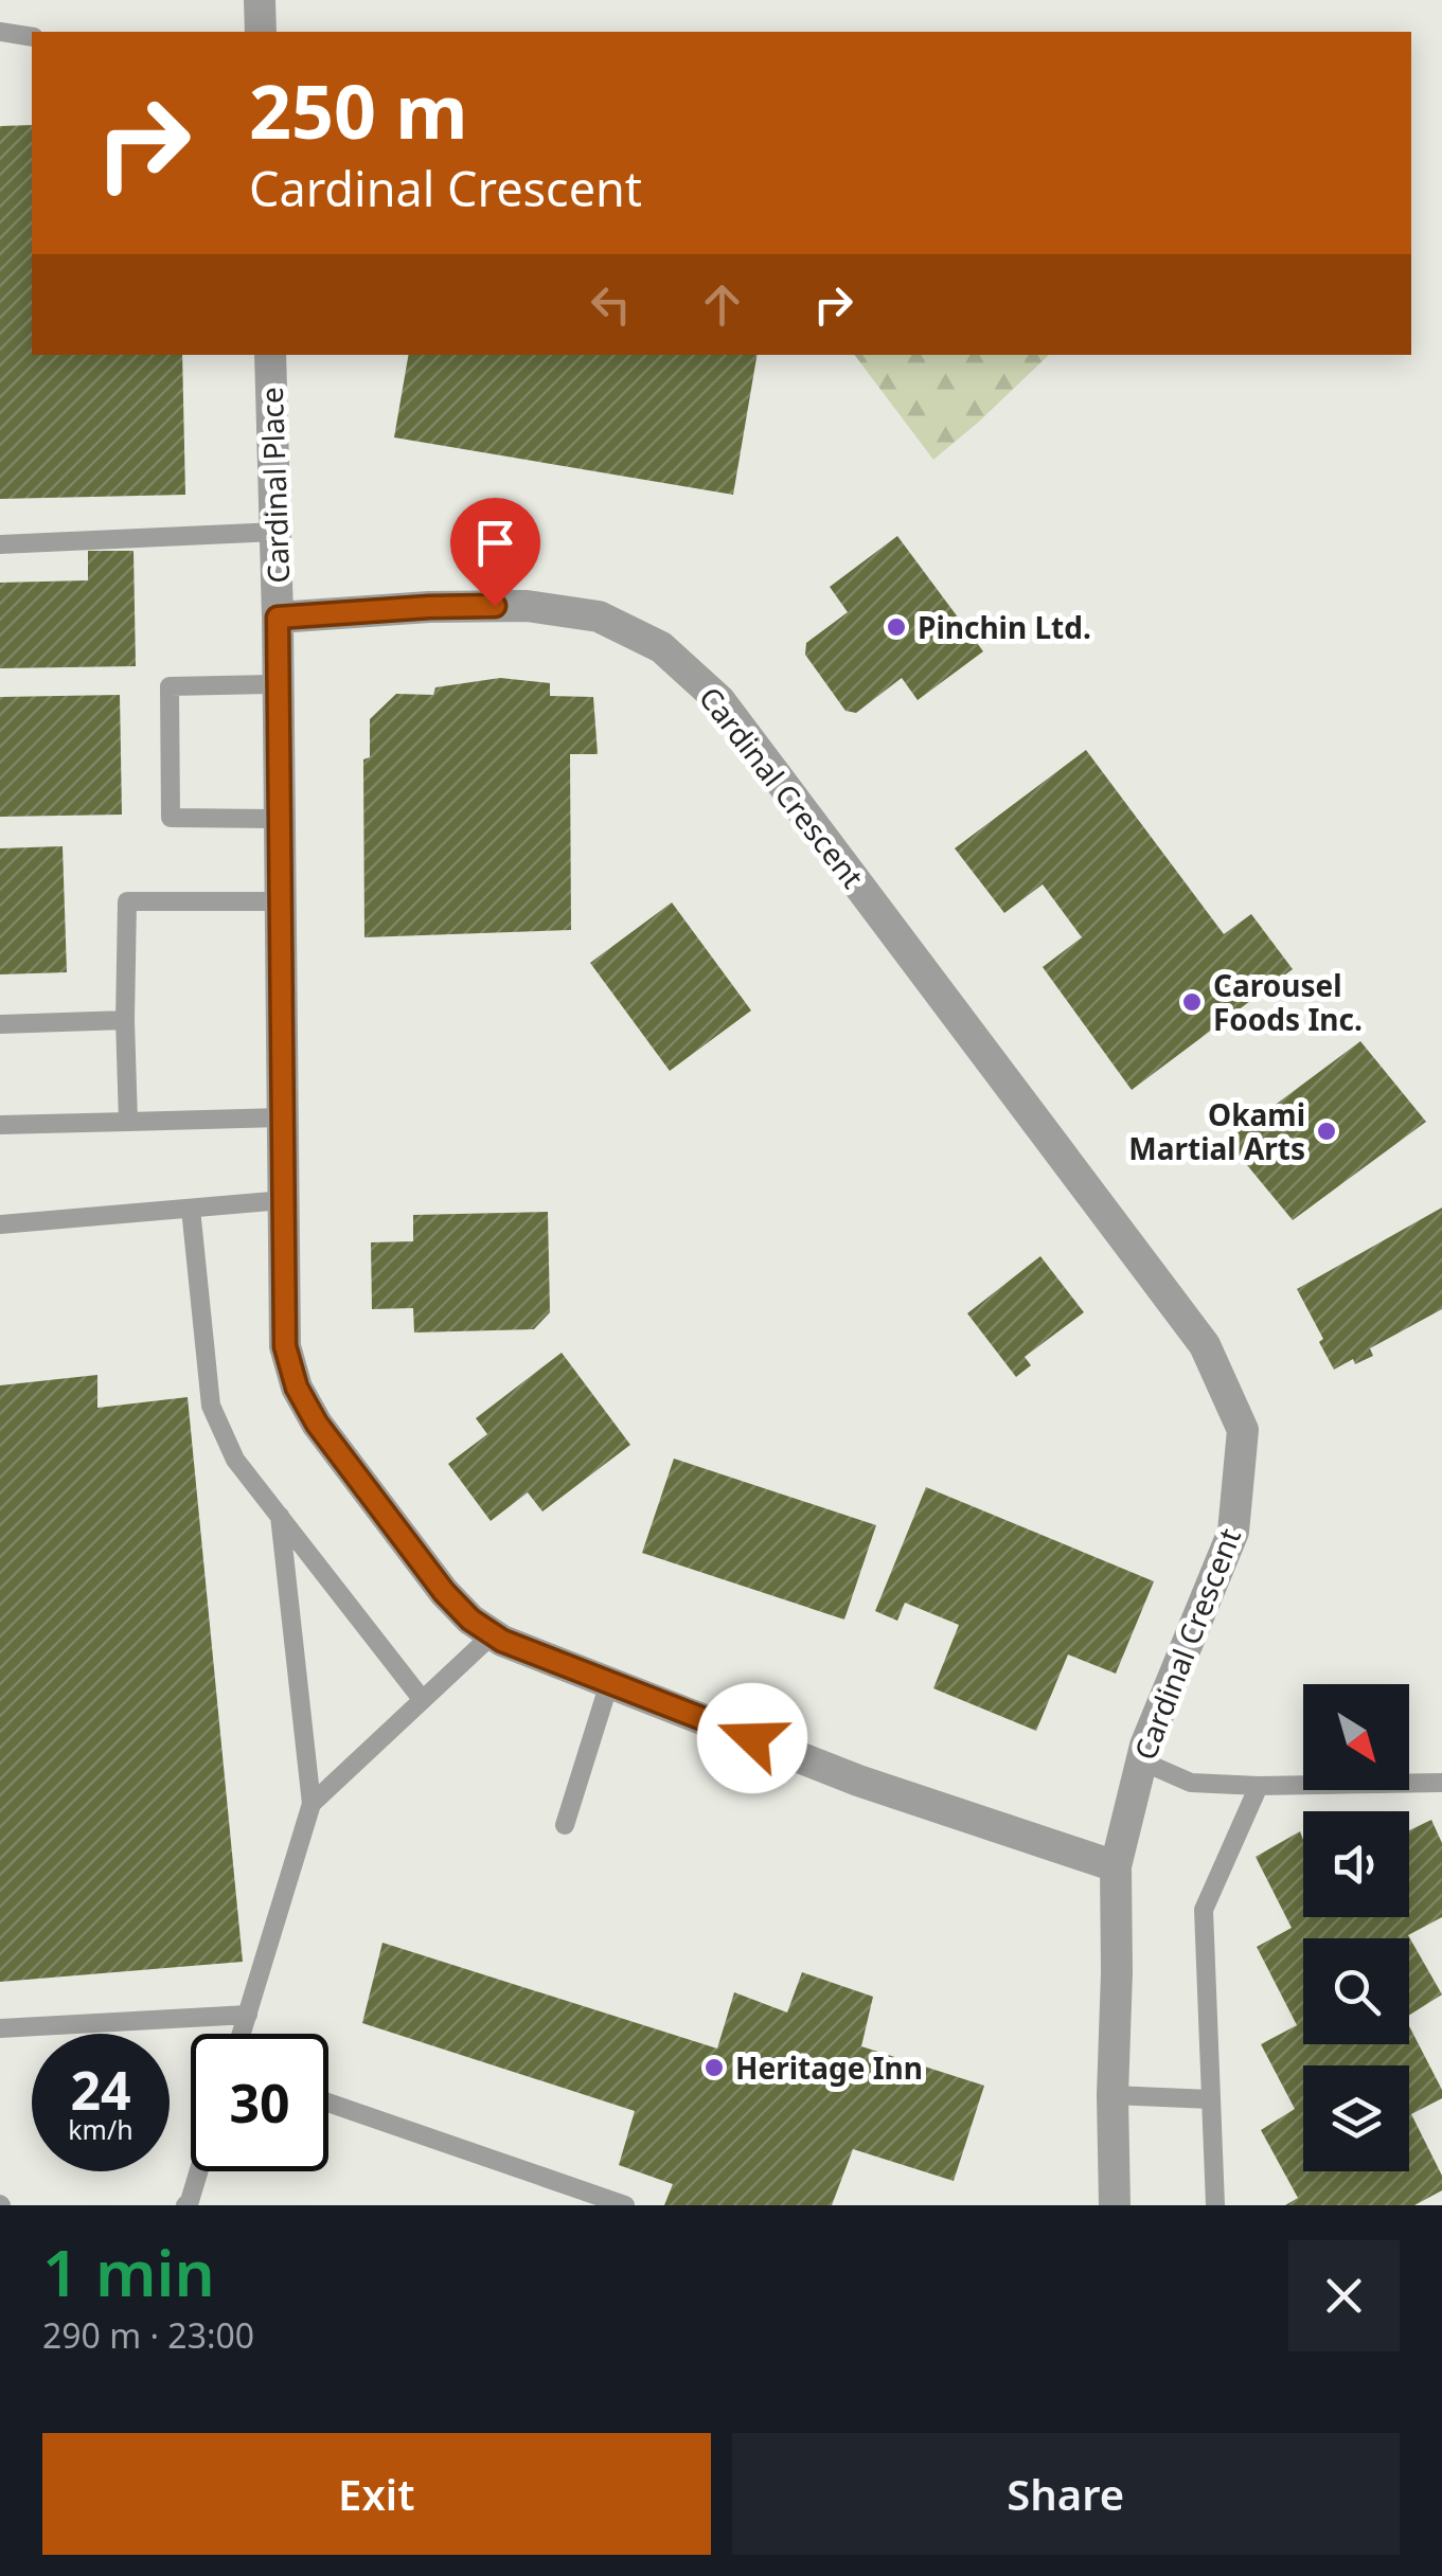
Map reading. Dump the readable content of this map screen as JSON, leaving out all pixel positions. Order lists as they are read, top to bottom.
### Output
{
  "streets": {
    "street": ["Cardinal Place", "Cardinal Crescent"]
  },
  "crossings": [
    ["Cardinal Place", "Cardinal Crescent"]
  ],
  "places": [
    "Pinchin Ltd.",
    "Carousel Foods Inc.",
    "Okami Martial Arts",
    "Heritage Inn"
  ],
  "north": "bottom right",
  "page": {
    "turn": ["250 m", "Cardinal Crescent"],
    "speed": "24 km/h",
    "limit": "30",
    "heading": ["1 min", "290 m · 23:00"],
    "buttons": ["Exit", "Share"]
  }
}
